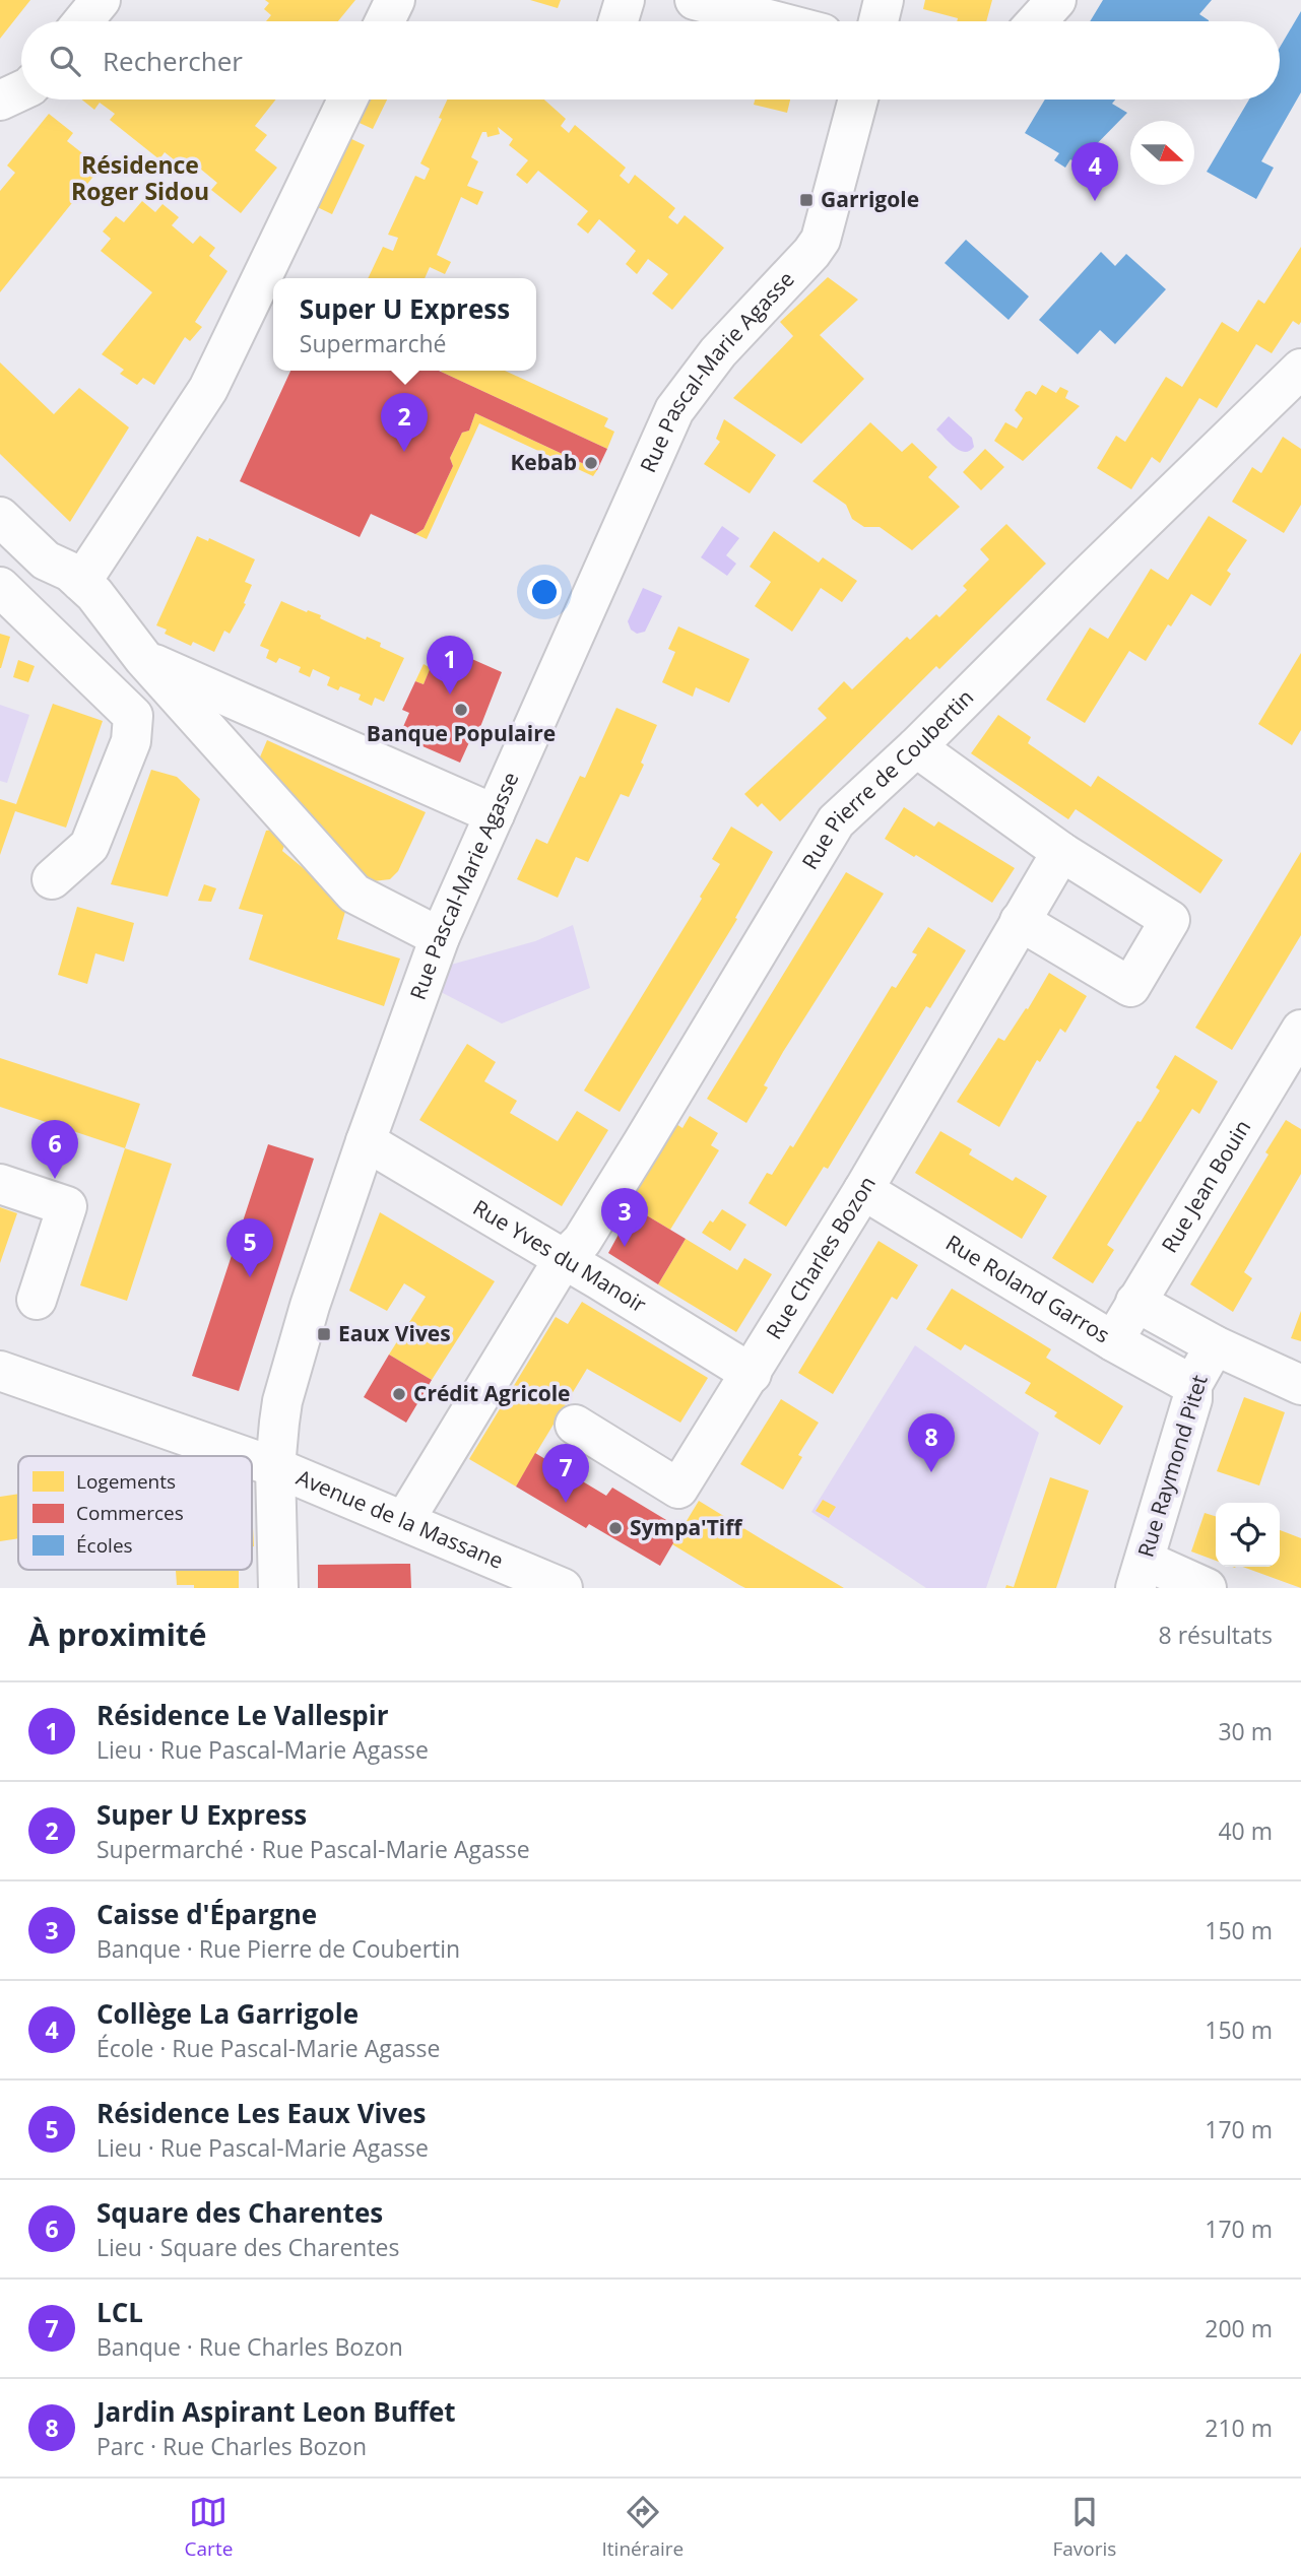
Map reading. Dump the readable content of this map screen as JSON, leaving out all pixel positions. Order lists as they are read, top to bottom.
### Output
{
  "streets": {
    "street": [
      "Rue Pascal-Marie Agasse",
      "Rue Pierre de Coubertin",
      "Rue Jean Bouin",
      "Rue Yves du Manoir",
      "Rue Charles Bozon",
      "Rue Roland Garros",
      "Rue Raymond Pitet",
      "Avenue de la Massane"
    ]
  },
  "crossings": [
    ["Rue Pascal-Marie Agasse", "Rue Yves du Manoir"],
    ["Rue Pascal-Marie Agasse", "Avenue de la Massane"],
    ["Rue Pierre de Coubertin", "Rue Yves du Manoir"],
    ["Rue Pierre de Coubertin", "Avenue de la Massane"],
    ["Rue Jean Bouin", "Rue Roland Garros"],
    ["Rue Yves du Manoir", "Rue Charles Bozon"],
    ["Rue Charles Bozon", "Rue Roland Garros"],
    ["Rue Roland Garros", "Rue Raymond Pitet"]
  ],
  "districts": ["Résidence Roger Sidou"],
  "places": {
    "transit": ["Garrigole", "Eaux Vives"],
    "other": [
      "Kebab",
      "Banque Populaire",
      "Crédit Agricole",
      "Sympa'Tiff"
    ]
  },
  "legend": ["Logements", "Commerces", "Écoles"],
  "north": "right",
  "page": {
    "search": "Rechercher",
    "pins": [
      "4",
      "2",
      "1",
      "6",
      "3",
      "5",
      "8",
      "7"
    ],
    "popup": ["Super U Express", "Supermarché"],
    "heading": ["À proximité", "8 résultats"],
    "list": [
      {
        "mark": "1",
        "name": "Résidence Le Vallespir",
        "note": "Lieu · Rue Pascal-Marie Agasse",
        "value": "30 m"
      },
      {
        "mark": "2",
        "name": "Super U Express",
        "note": "Supermarché · Rue Pascal-Marie Agasse",
        "value": "40 m"
      },
      {
        "mark": "3",
        "name": "Caisse d'Épargne",
        "note": "Banque · Rue Pierre de Coubertin",
        "value": "150 m"
      },
      {
        "mark": "4",
        "name": "Collège La Garrigole",
        "note": "École · Rue Pascal-Marie Agasse",
        "value": "150 m"
      },
      {
        "mark": "5",
        "name": "Résidence Les Eaux Vives",
        "note": "Lieu · Rue Pascal-Marie Agasse",
        "value": "170 m"
      },
      {
        "mark": "6",
        "name": "Square des Charentes",
        "note": "Lieu · Square des Charentes",
        "value": "170 m"
      },
      {
        "mark": "7",
        "name": "LCL",
        "note": "Banque · Rue Charles Bozon",
        "value": "200 m"
      },
      {
        "mark": "8",
        "name": "Jardin Aspirant Leon Buffet",
        "note": "Parc · Rue Charles Bozon",
        "value": "210 m"
      }
    ],
    "nav": ["Carte", "Itinéraire", "Favoris"]
  }
}
